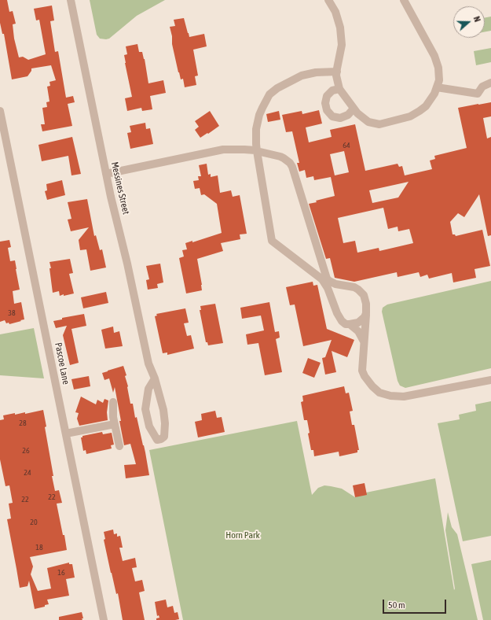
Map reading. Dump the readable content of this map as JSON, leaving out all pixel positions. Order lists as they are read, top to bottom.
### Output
{
  "streets": {
    "street": ["Messines Street", "Pascoe Lane"]
  },
  "parks": ["Horn Park"],
  "house_numbers": [
    "64",
    "38",
    "28",
    "26",
    "24",
    "22",
    "22",
    "20",
    "18",
    "16"
  ],
  "scale_bar": "50 m",
  "north": "right"
}
